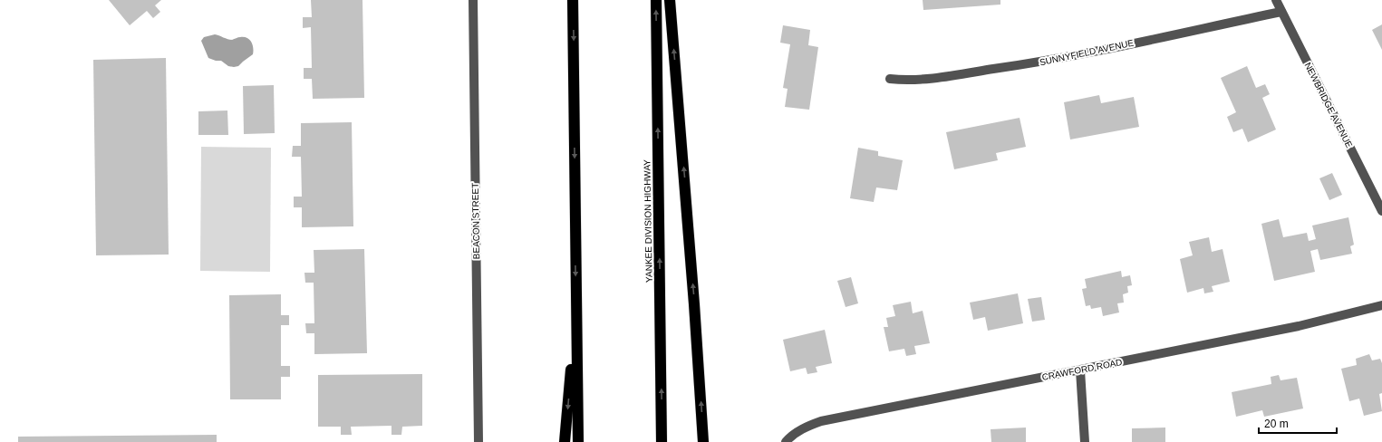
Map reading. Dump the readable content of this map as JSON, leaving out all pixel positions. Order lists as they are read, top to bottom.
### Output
{
  "streets": {
    "highway": ["YANKEE DIVISION HIGHWAY"],
    "street": [
      "SUNNYFIELD AVENUE",
      "NEWBRIDGE AVENUE",
      "BEACON STREET",
      "CRAWFORD ROAD"
    ]
  },
  "crossings": [
    ["SUNNYFIELD AVENUE", "NEWBRIDGE AVENUE"]
  ],
  "scale_bar": "20 m"
}
